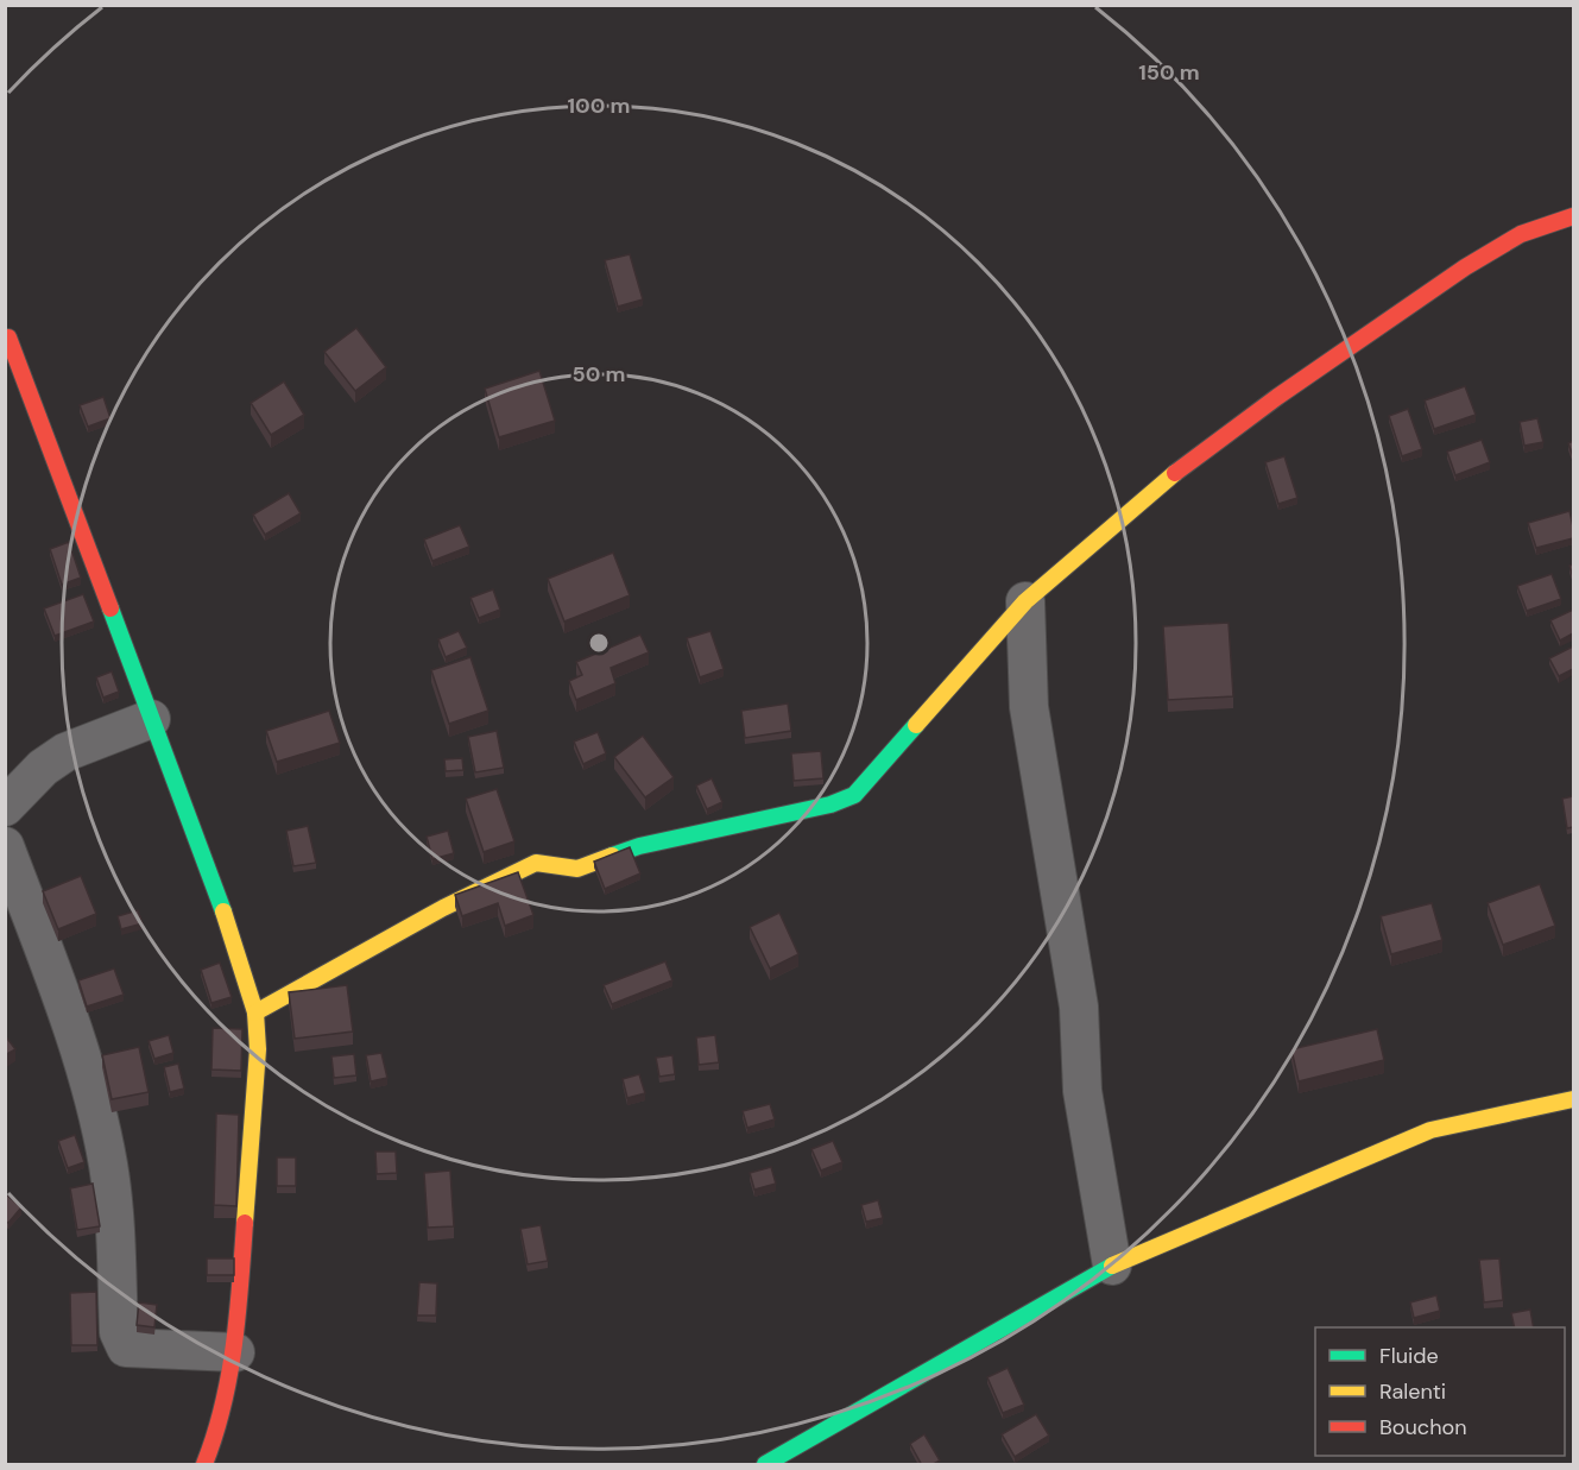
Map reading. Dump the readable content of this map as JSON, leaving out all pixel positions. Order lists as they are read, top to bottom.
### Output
{
  "legend": ["Fluide", "Ralenti", "Bouchon"],
  "rings": ["150 m", "100 m", "50 m"]
}
